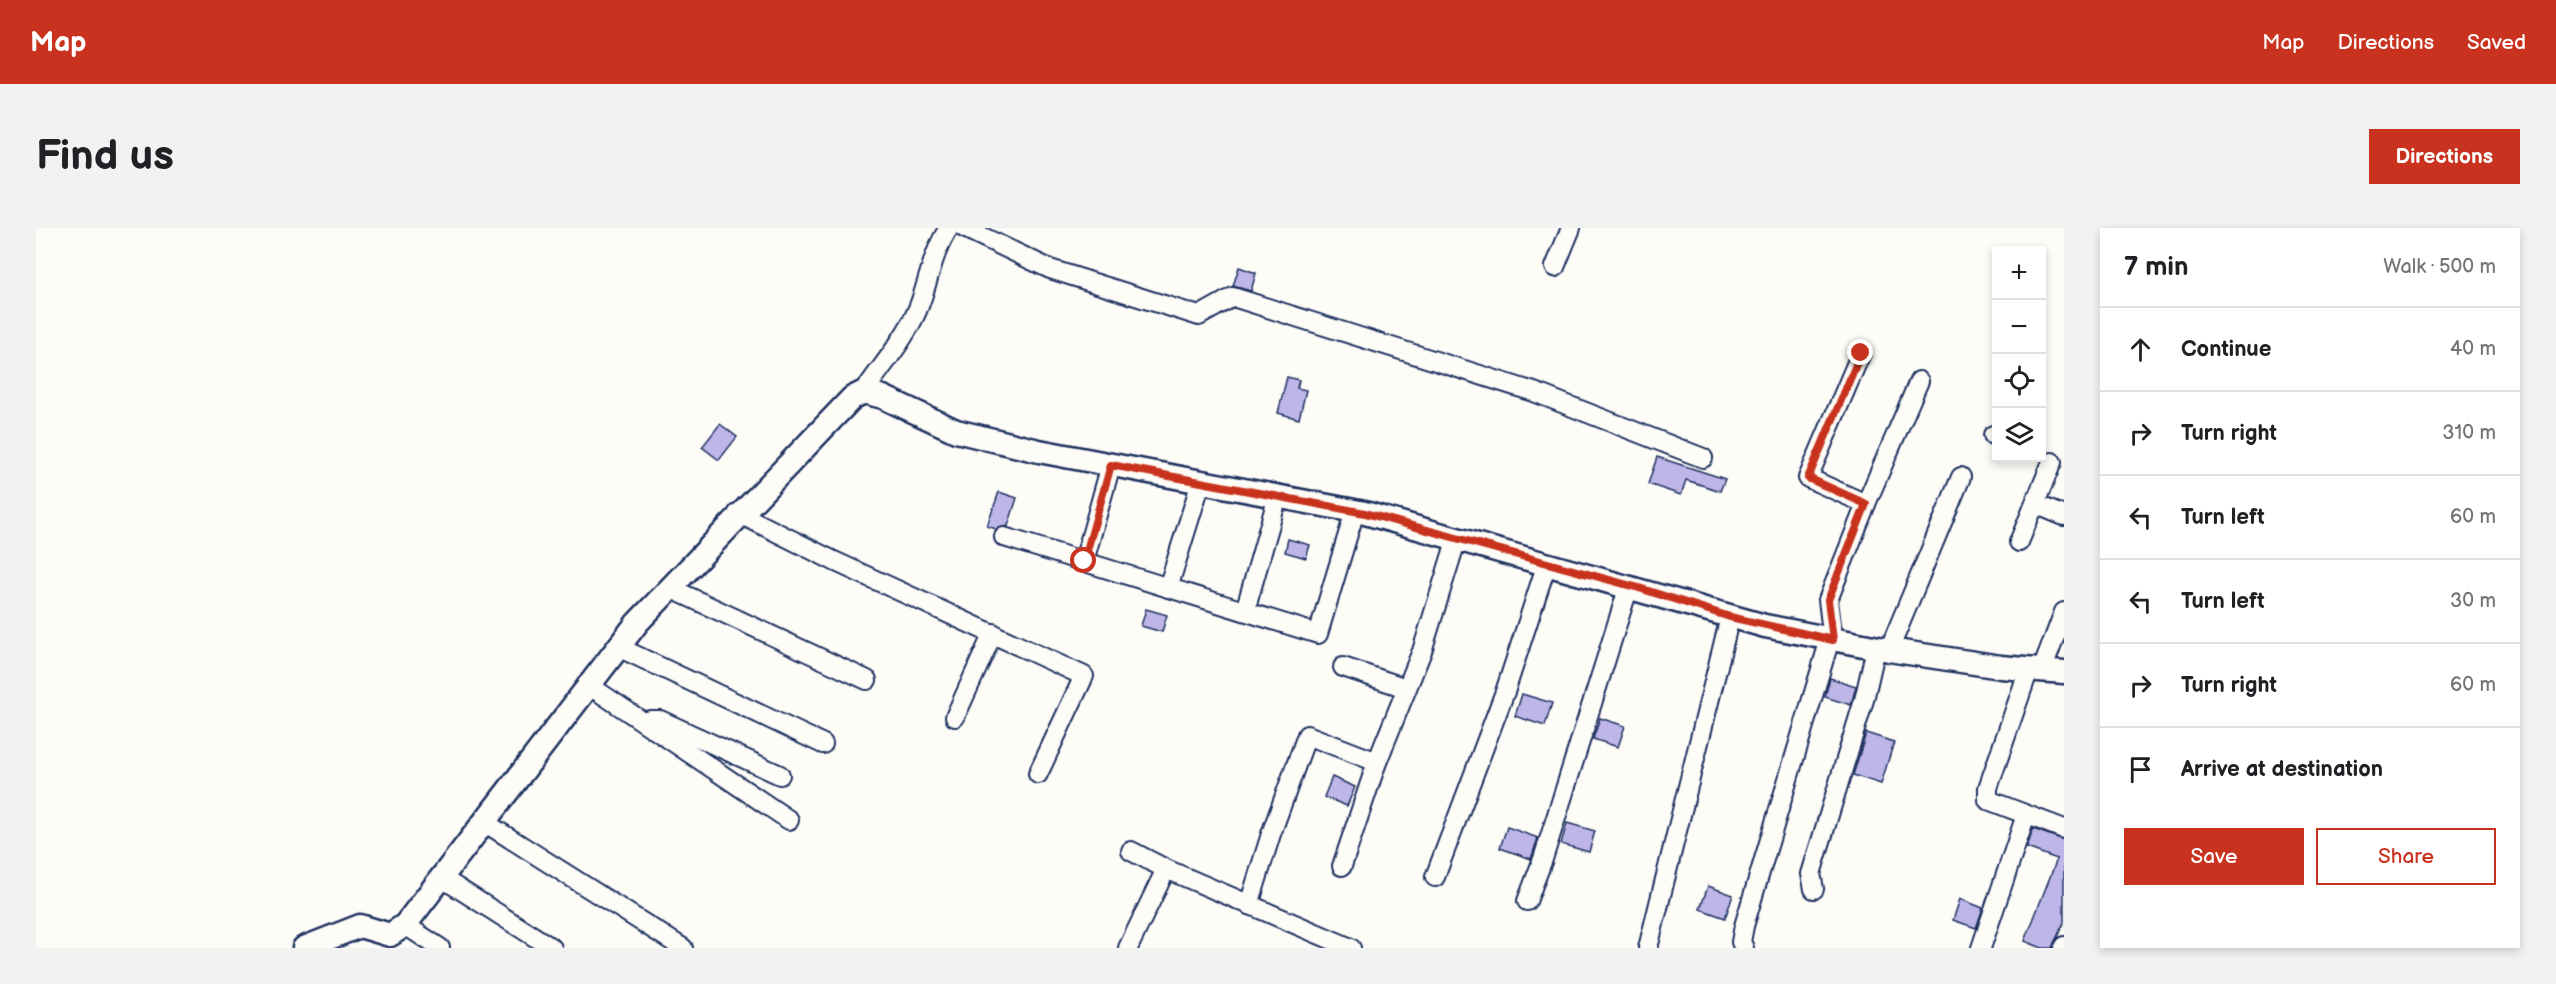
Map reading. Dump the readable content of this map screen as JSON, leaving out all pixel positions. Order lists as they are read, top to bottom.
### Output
{
  "page": {
    "header": "Map",
    "nav": ["Map", "Directions", "Saved"],
    "buttons": [
      "Directions",
      ["Save", "Share"]
    ],
    "title": "Find us",
    "heading": ["7 min", "Walk · 500 m"],
    "map_buttons": ["+", "−"],
    "list": [
      ["Continue", "40 m"],
      ["Turn right", "310 m"],
      ["Turn left", "60 m"],
      ["Turn left", "30 m"],
      ["Turn right", "60 m"],
      "Arrive at destination"
    ]
  }
}
